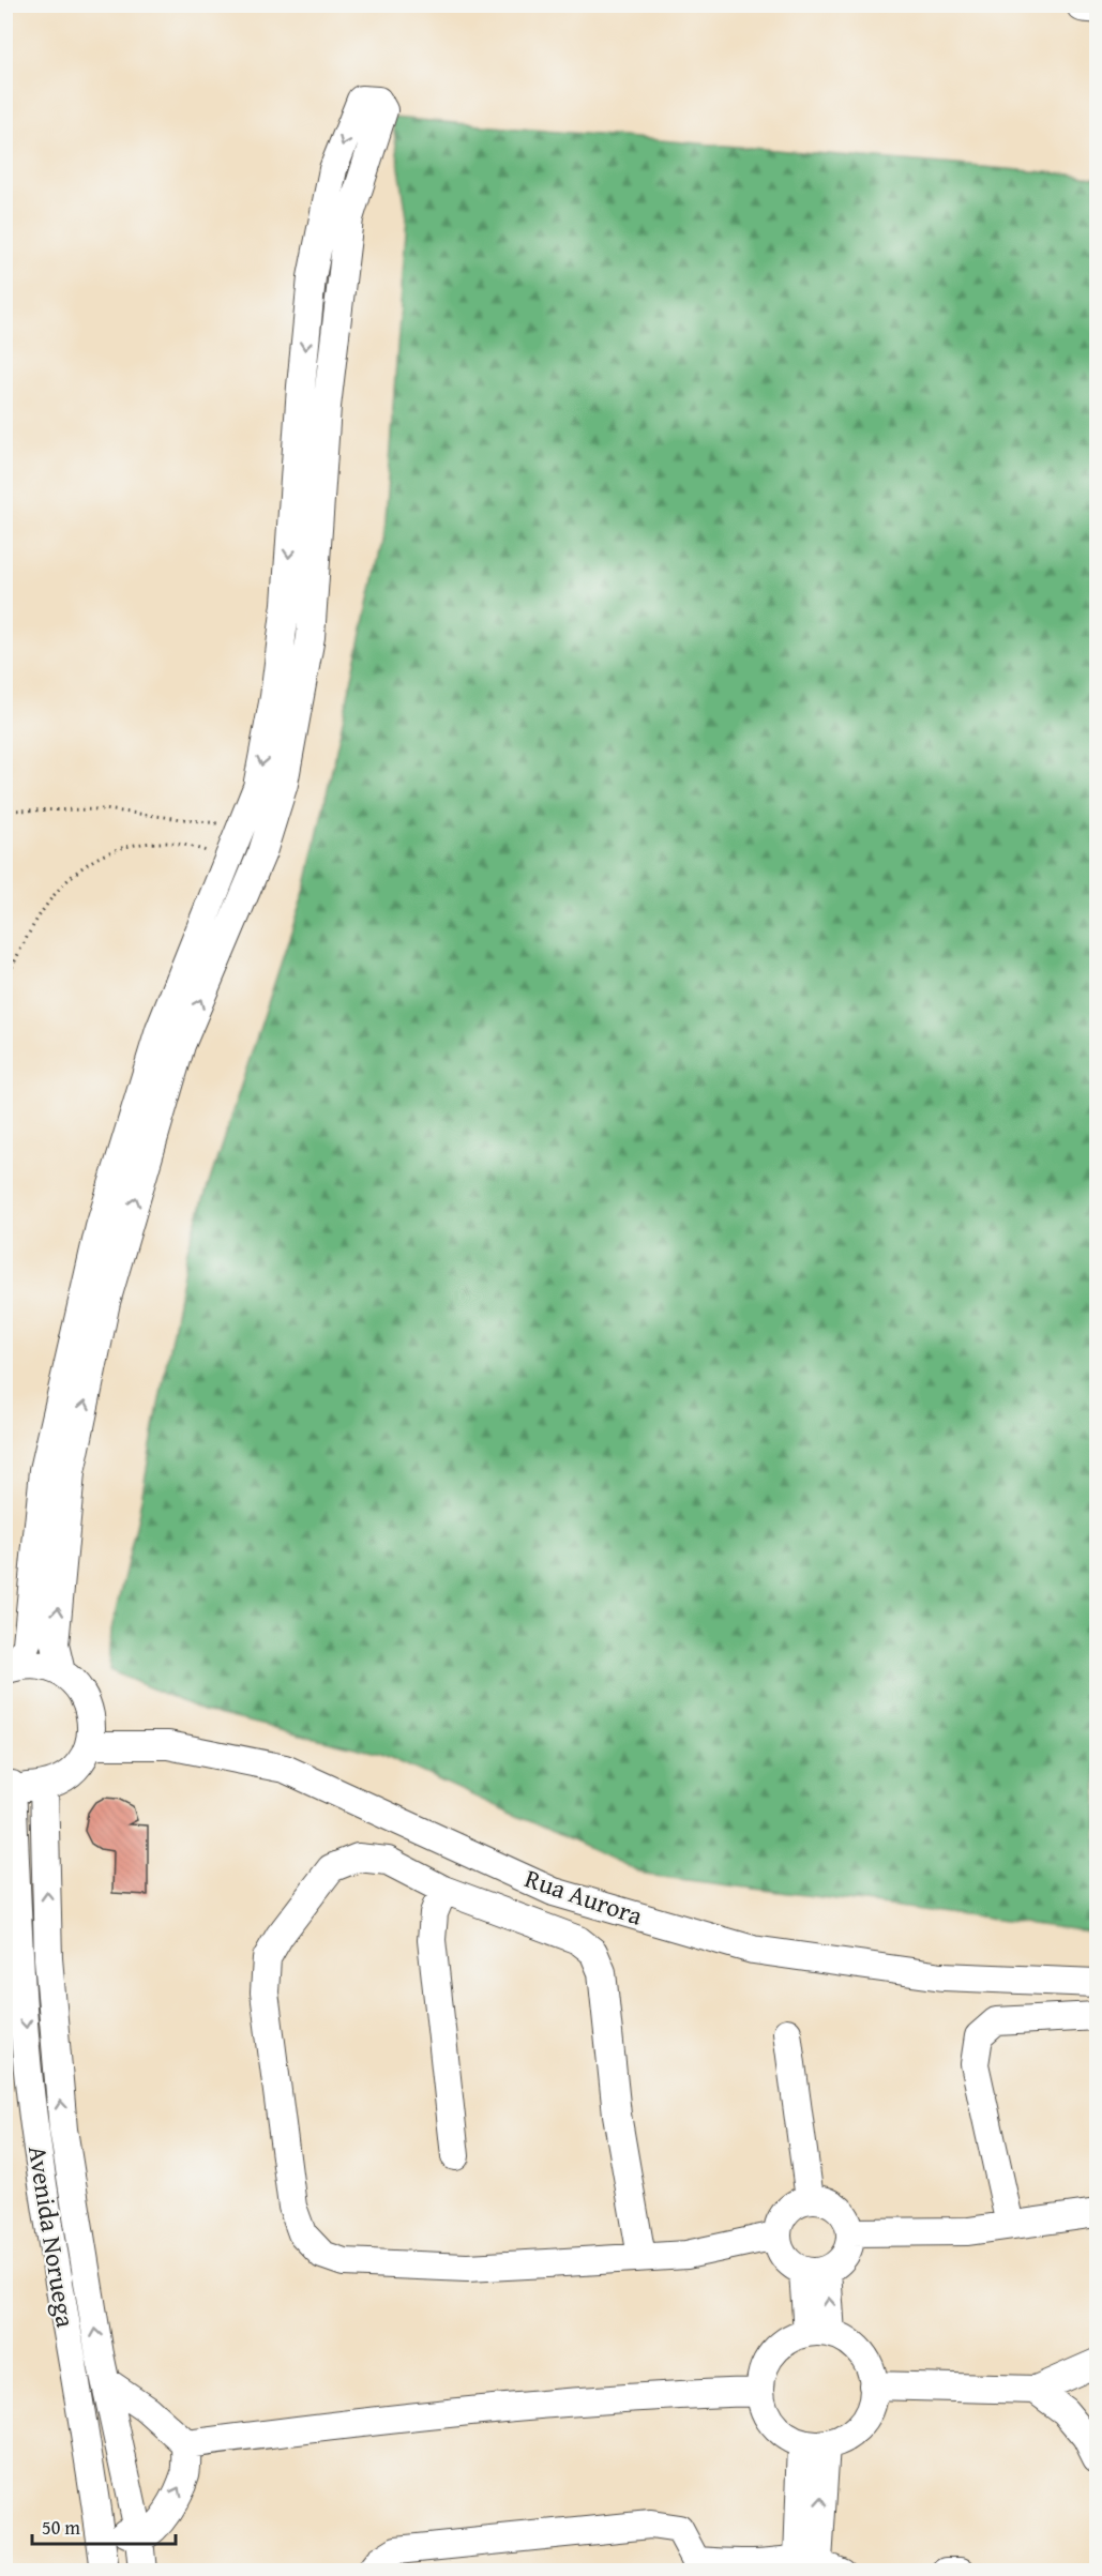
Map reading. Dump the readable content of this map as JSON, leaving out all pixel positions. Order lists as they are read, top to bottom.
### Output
{
  "streets": {
    "street": ["Rua Aurora", "Avenida Noruega"]
  },
  "crossings": [
    ["Rua Aurora", "Avenida Noruega"]
  ],
  "scale_bar": "50 m"
}
